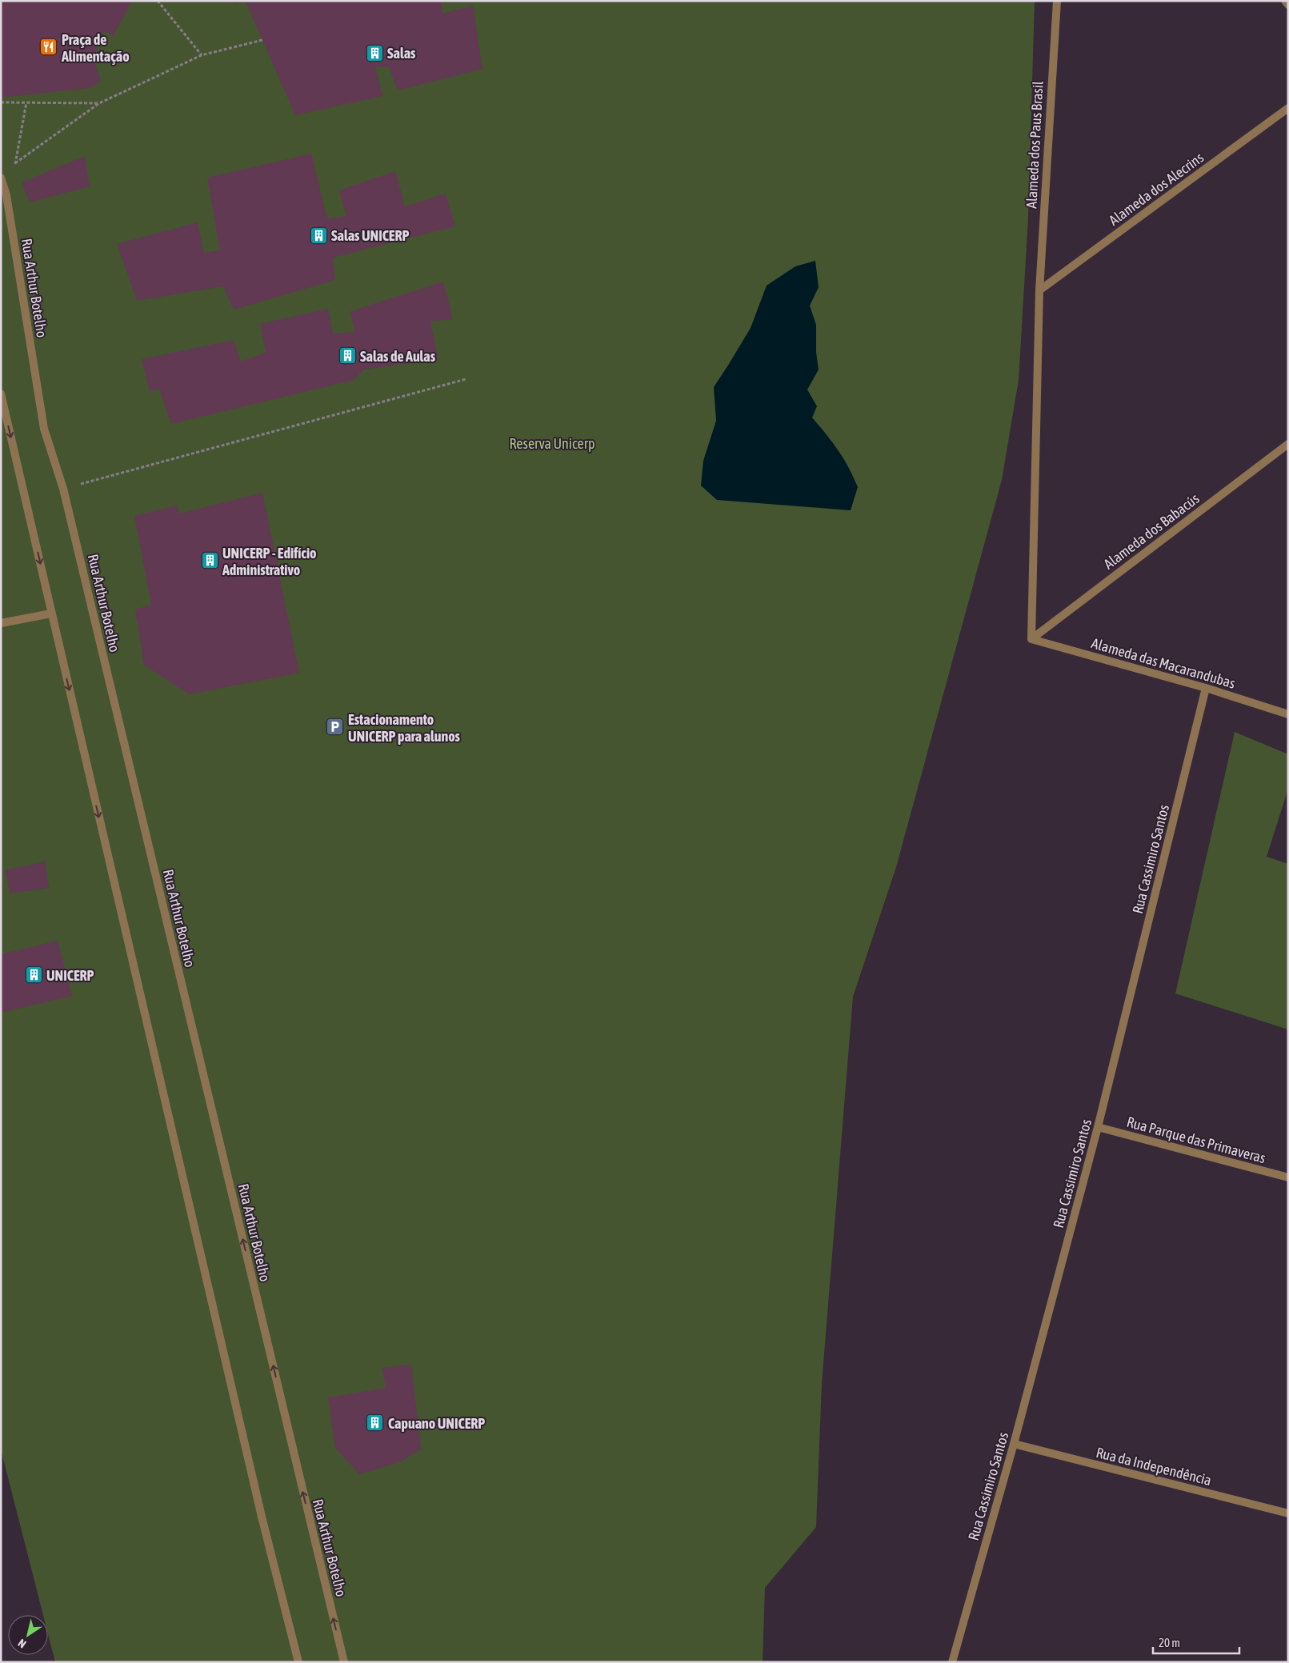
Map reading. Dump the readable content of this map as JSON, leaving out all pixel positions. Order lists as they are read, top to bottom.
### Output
{
  "streets": {
    "street": [
      "Alameda dos Paus Brasil",
      "Alameda dos Alecrins",
      "Rua Arthur Botelho",
      "Alameda dos Babacús",
      "Alameda das Macarandubas",
      "Rua Cassimiro Santos",
      "Rua Parque das Primaveras",
      "Rua da Independência"
    ]
  },
  "crossings": [
    ["Alameda dos Paus Brasil", "Alameda dos Alecrins"],
    ["Alameda dos Paus Brasil", "Alameda dos Babacús"],
    ["Alameda dos Paus Brasil", "Alameda das Macarandubas"],
    ["Alameda dos Babacús", "Alameda das Macarandubas"],
    ["Alameda das Macarandubas", "Rua Cassimiro Santos"],
    ["Rua Cassimiro Santos", "Rua Parque das Primaveras"],
    ["Rua Cassimiro Santos", "Rua da Independência"]
  ],
  "parks": ["Reserva Unicerp"],
  "places": {
    "restaurant": ["Praça de Alimentação"],
    "building": [
      "Salas",
      "Salas UNICERP",
      "Salas de Aulas",
      "UNICERP - Edifício Administrativo",
      "UNICERP",
      "Capuano UNICERP"
    ],
    "parking": ["Estacionamento UNICERP para alunos"]
  },
  "scale_bar": "20 m",
  "north": "bottom left"
}
